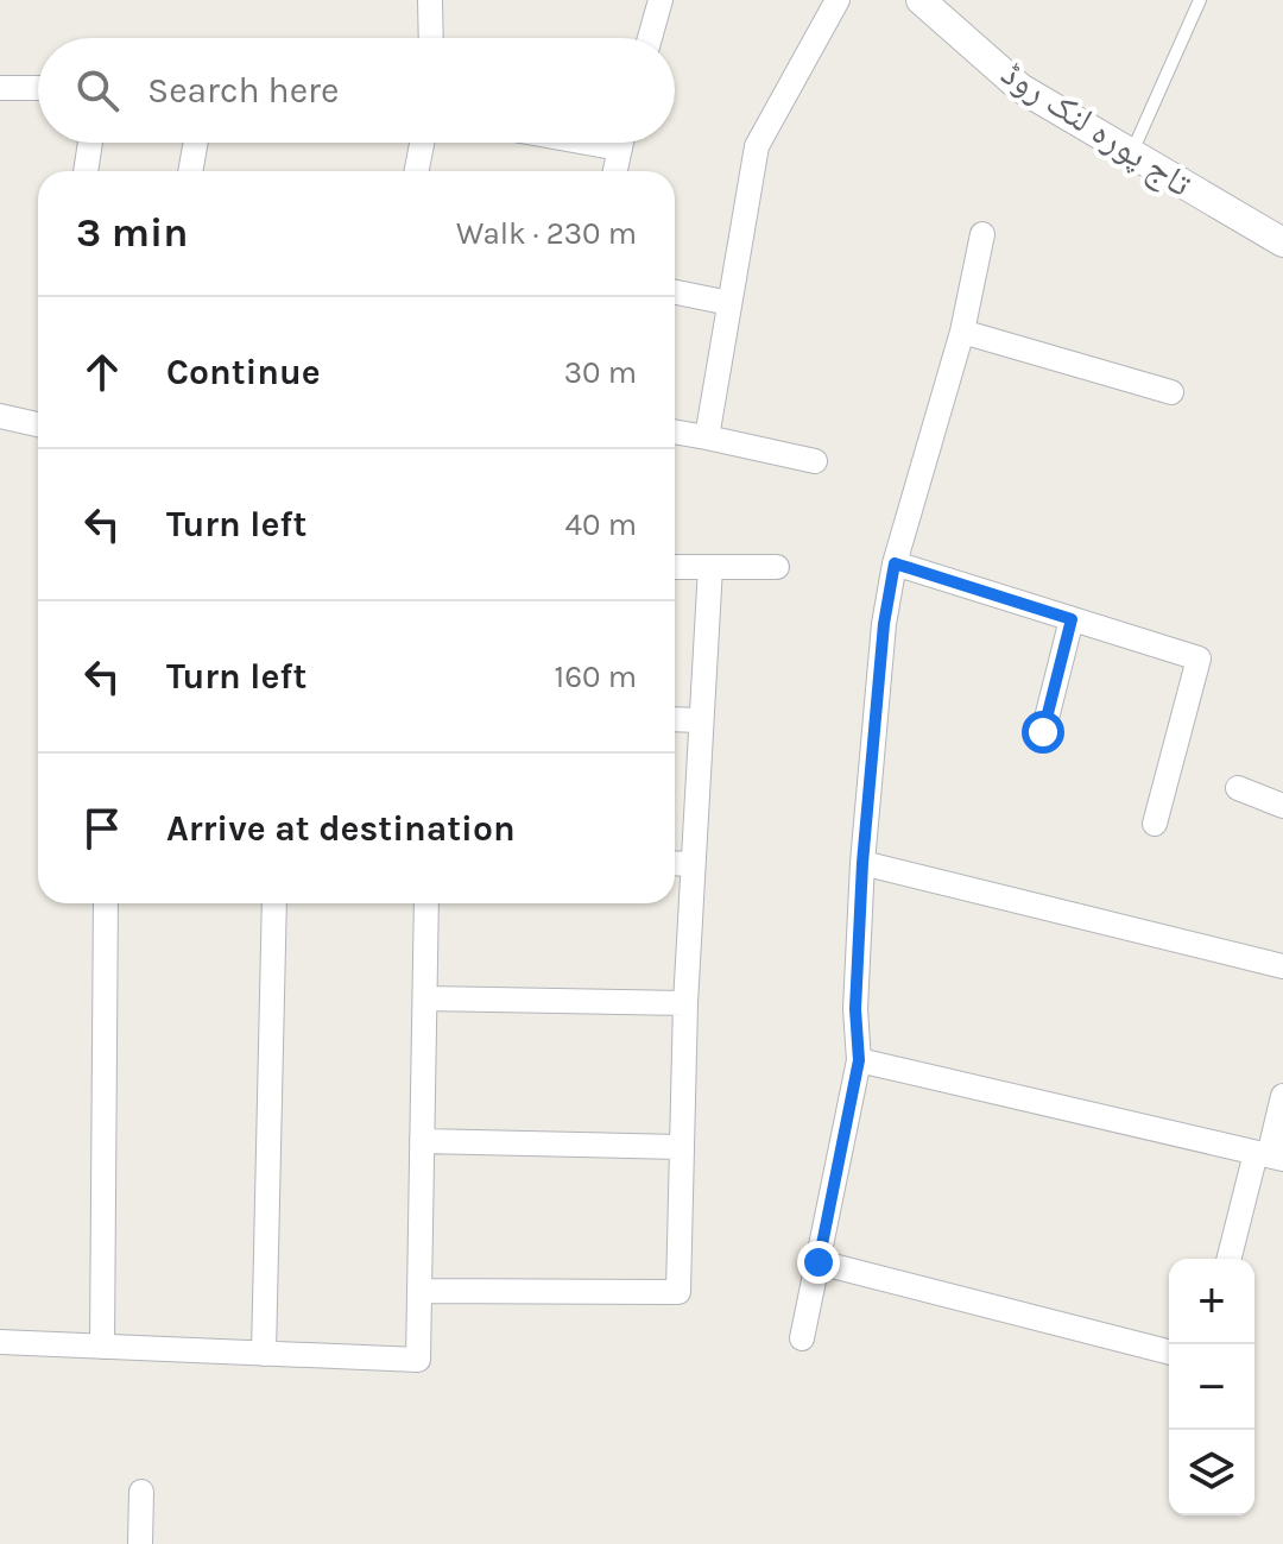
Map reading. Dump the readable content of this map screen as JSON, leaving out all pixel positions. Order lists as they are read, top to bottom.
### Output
{
  "streets": {
    "street": ["تاج پورہ لنک روڈ"]
  },
  "page": {
    "search": "Search here",
    "heading": ["3 min", "Walk · 230 m"],
    "list": [
      ["Continue", "30 m"],
      ["Turn left", "40 m"],
      ["Turn left", "160 m"],
      "Arrive at destination"
    ],
    "map_buttons": ["+", "−"]
  }
}
